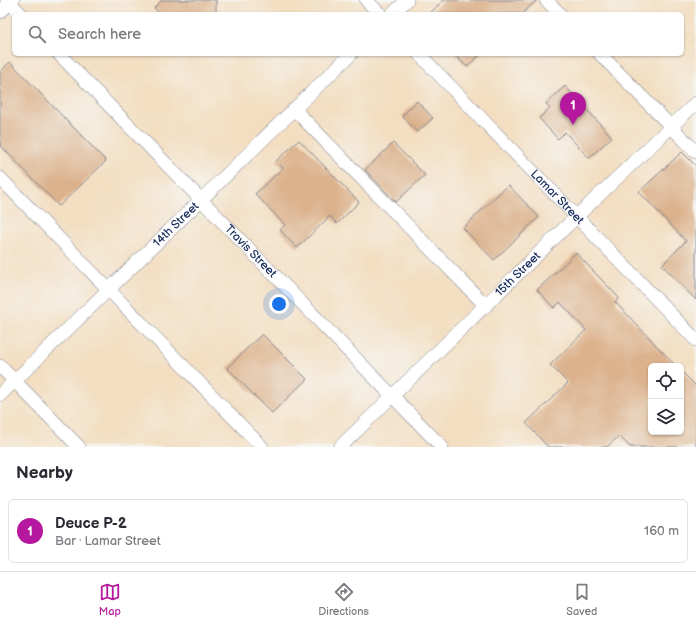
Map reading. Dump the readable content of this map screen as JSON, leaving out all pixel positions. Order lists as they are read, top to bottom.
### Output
{
  "streets": {
    "street": [
      "Lamar Street",
      "14th Street",
      "Travis Street",
      "15th Street"
    ]
  },
  "crossings": [
    ["Lamar Street", "15th Street"],
    ["14th Street", "Travis Street"],
    ["Travis Street", "15th Street"]
  ],
  "page": {
    "search": "Search here",
    "pins": "1",
    "heading": "Nearby",
    "list": [
      {
        "mark": "1",
        "name": "Deuce P-2",
        "note": "Bar · Lamar Street",
        "value": "160 m"
      }
    ],
    "nav": ["Map", "Directions", "Saved"]
  }
}
